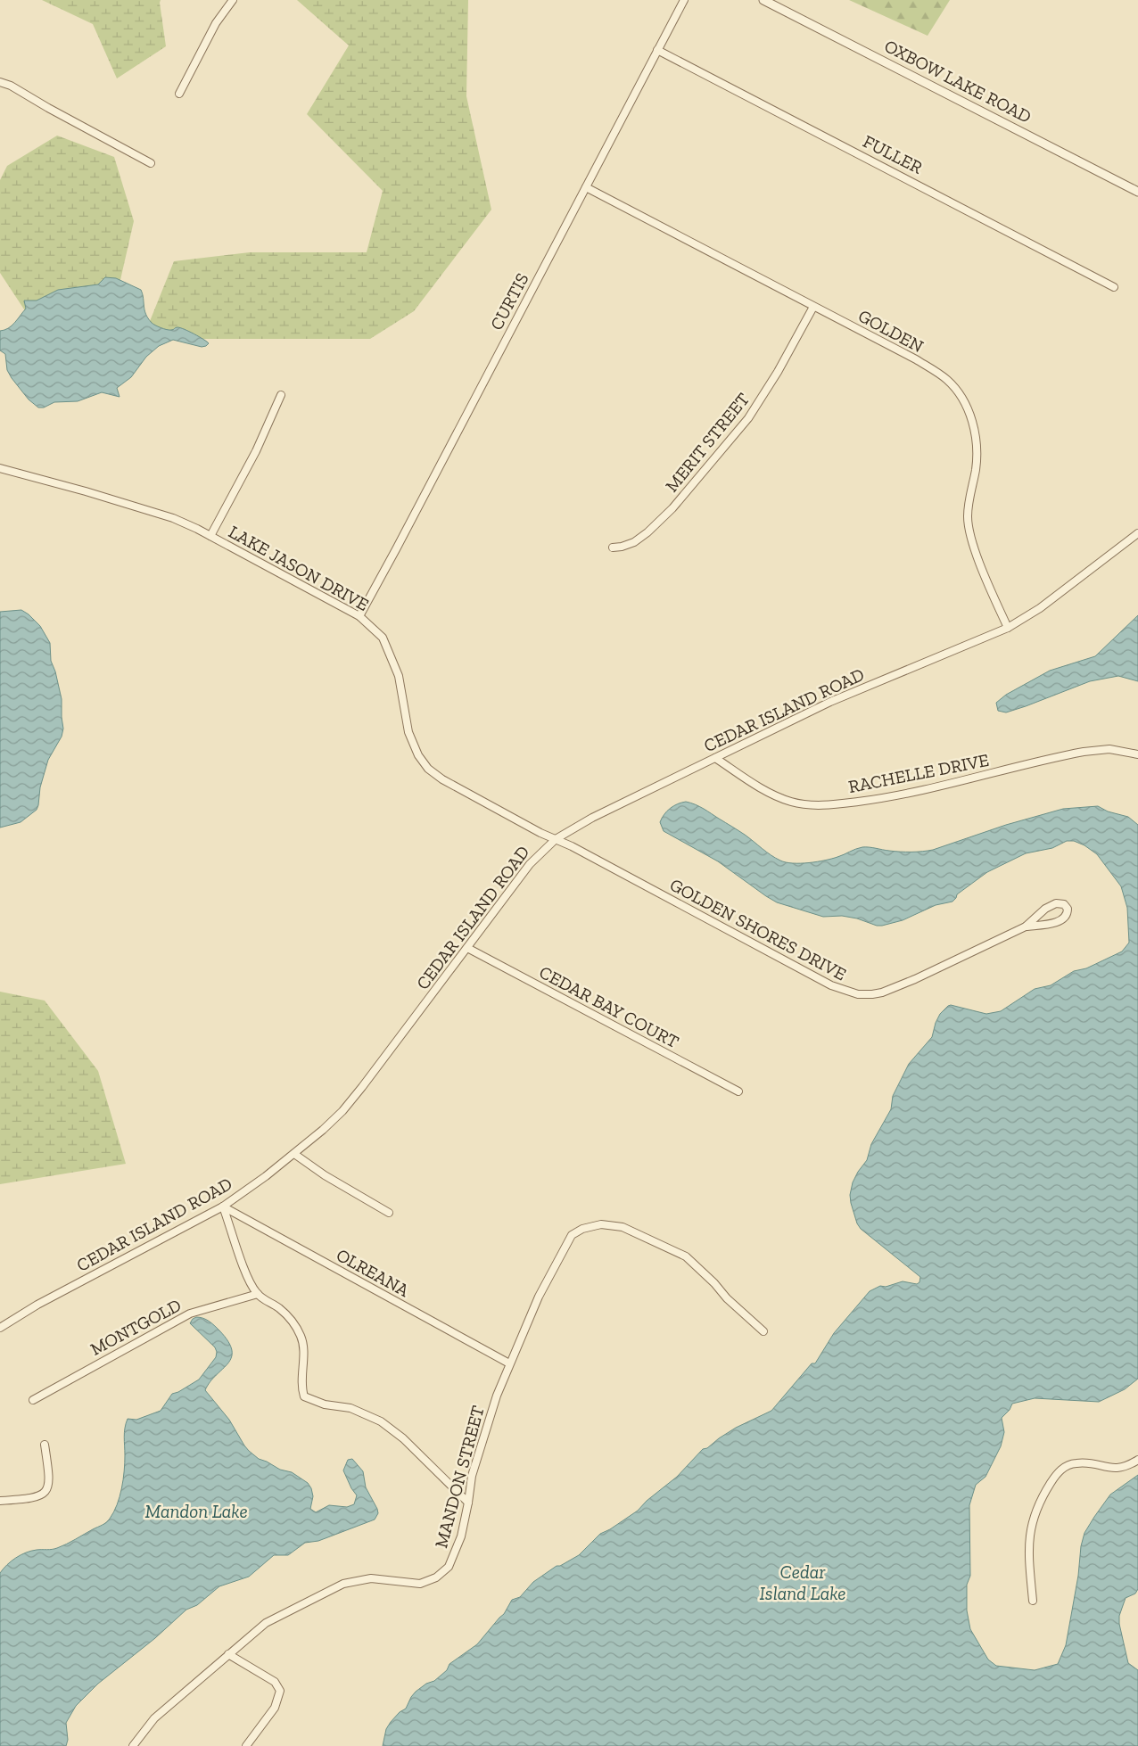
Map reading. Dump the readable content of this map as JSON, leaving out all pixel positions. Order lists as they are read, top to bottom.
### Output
{
  "streets": {
    "street": [
      "OXBOW LAKE ROAD",
      "FULLER",
      "CURTIS",
      "GOLDEN",
      "MERIT STREET",
      "LAKE JASON DRIVE",
      "CEDAR ISLAND ROAD",
      "RACHELLE DRIVE",
      "GOLDEN SHORES DRIVE",
      "CEDAR BAY COURT",
      "OLREANA",
      "MONTGOLD",
      "MANDON STREET"
    ]
  },
  "crossings": [
    ["FULLER", "CURTIS"],
    ["CURTIS", "GOLDEN"],
    ["CURTIS", "LAKE JASON DRIVE"],
    ["GOLDEN", "MERIT STREET"],
    ["GOLDEN", "CEDAR ISLAND ROAD"],
    ["LAKE JASON DRIVE", "CEDAR ISLAND ROAD"],
    ["LAKE JASON DRIVE", "GOLDEN SHORES DRIVE"],
    ["CEDAR ISLAND ROAD", "RACHELLE DRIVE"],
    ["CEDAR ISLAND ROAD", "GOLDEN SHORES DRIVE"],
    ["CEDAR ISLAND ROAD", "CEDAR BAY COURT"],
    ["CEDAR ISLAND ROAD", "OLREANA"],
    ["OLREANA", "MANDON STREET"]
  ],
  "water": ["Mandon Lake", "Cedar Island Lake"]
}
